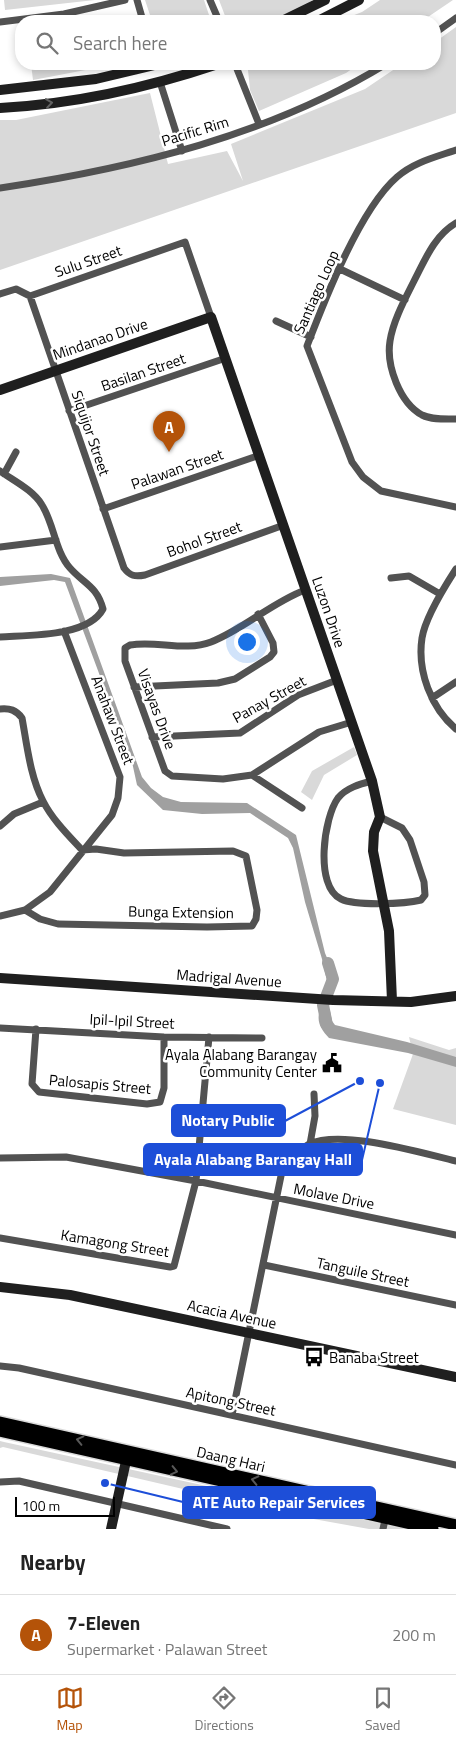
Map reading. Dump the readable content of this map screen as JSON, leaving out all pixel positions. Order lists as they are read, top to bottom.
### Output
{
  "streets": {
    "main road": ["Daang Hari"],
    "street": [
      "Pacific Rim",
      "Sulu Street",
      "Santiago Loop",
      "Mindanao Drive",
      "Basilan Street",
      "Siquijor Street",
      "Palawan Street",
      "Bohol Street",
      "Luzon Drive",
      "Panay Street",
      "Visayas Drive",
      "Anahaw Street",
      "Bunga Extension",
      "Madrigal Avenue",
      "Ipil-Ipil Street",
      "Palosapis Street",
      "Molave Drive",
      "Kamagong Street",
      "Tanguile Street",
      "Acacia Avenue",
      "Apitong Street"
    ]
  },
  "crossings": [
    ["Sulu Street", "Siquijor Street"],
    ["Sulu Street", "Luzon Drive"],
    ["Mindanao Drive", "Siquijor Street"],
    ["Mindanao Drive", "Luzon Drive"],
    ["Basilan Street", "Siquijor Street"],
    ["Basilan Street", "Luzon Drive"],
    ["Siquijor Street", "Palawan Street"],
    ["Siquijor Street", "Bohol Street"],
    ["Palawan Street", "Luzon Drive"],
    ["Bohol Street", "Luzon Drive"],
    ["Luzon Drive", "Panay Street"],
    ["Luzon Drive", "Visayas Drive"],
    ["Luzon Drive", "Madrigal Avenue"],
    ["Panay Street", "Visayas Drive"],
    ["Anahaw Street", "Bunga Extension"],
    ["Ipil-Ipil Street", "Palosapis Street"],
    ["Ipil-Ipil Street", "Kamagong Street"],
    ["Molave Drive", "Kamagong Street"]
  ],
  "places": {
    "public building": ["Ayala Alabang Barangay Community Center"],
    "other": ["Notary Public", "Ayala Alabang Barangay Hall", "ATE Auto Repair Services"],
    "bus stop": ["Banaba Street"]
  },
  "scale_bar": "100 m",
  "page": {
    "search": "Search here",
    "pins": "A",
    "scale": "100 m",
    "heading": "Nearby",
    "list": [
      {
        "mark": "A",
        "name": "7-Eleven",
        "note": "Supermarket · Palawan Street",
        "value": "200 m"
      }
    ],
    "nav": ["Map", "Directions", "Saved"]
  }
}
